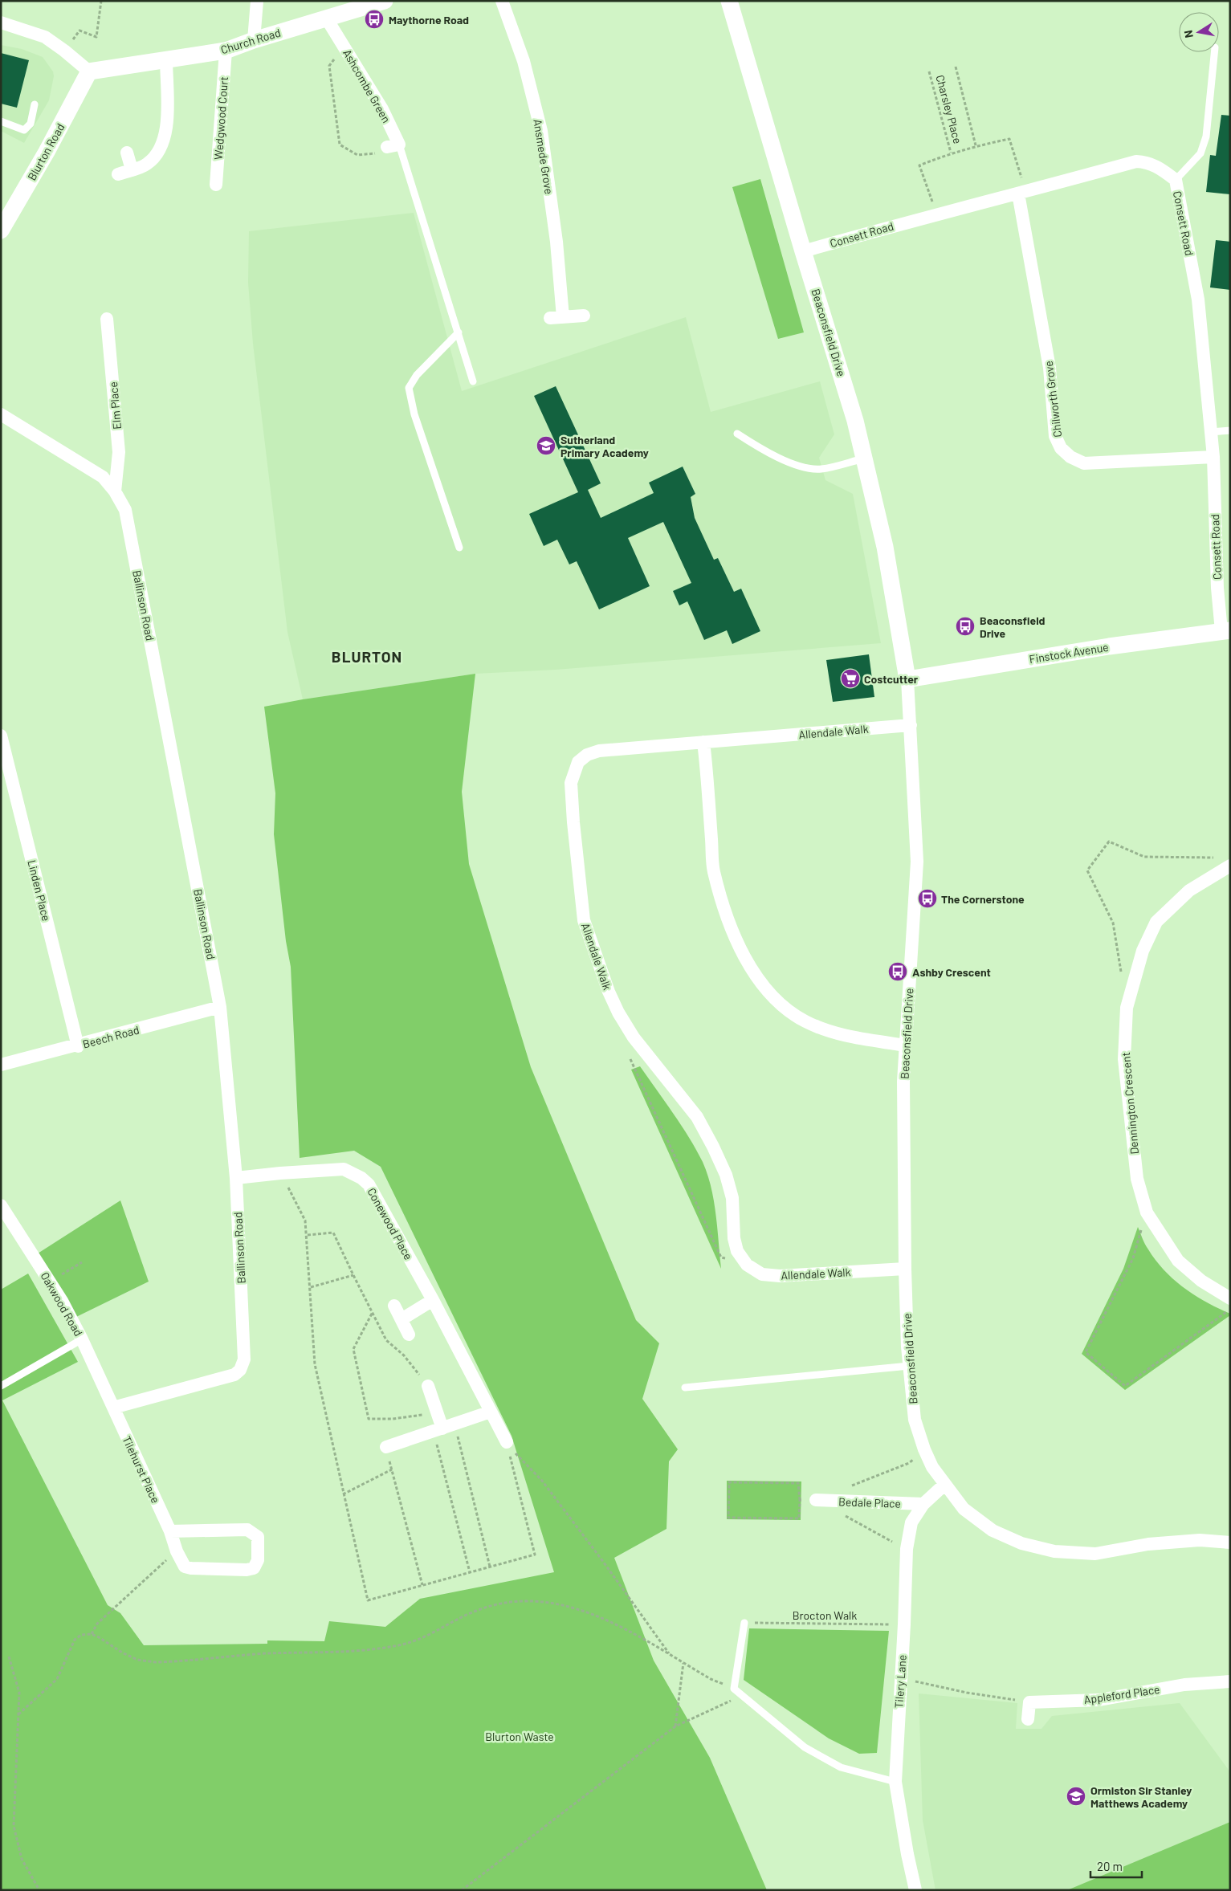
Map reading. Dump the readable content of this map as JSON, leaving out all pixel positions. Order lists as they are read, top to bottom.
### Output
{
  "streets": {
    "street": [
      "Church Road",
      "Ashcombe Green",
      "Wedgwood Court",
      "Blurton Road",
      "Ansmede Grove",
      "Consett Road",
      "Beaconsfield Drive",
      "Chilworth Grove",
      "Elm Place",
      "Ballinson Road",
      "Finstock Avenue",
      "Allendale Walk",
      "Linden Place",
      "Beech Road",
      "Dennington Crescent",
      "Conewood Place",
      "Oakwood Road",
      "Tilehurst Place",
      "Bedale Place",
      "Tilery Lane",
      "Appleford Place"
    ],
    "path": ["Charsley Place", "Brocton Walk"]
  },
  "crossings": [
    ["Church Road", "Ashcombe Green"],
    ["Church Road", "Wedgwood Court"],
    ["Church Road", "Blurton Road"],
    ["Charsley Place", "Consett Road"],
    ["Charsley Place", "Chilworth Grove"],
    ["Consett Road", "Beaconsfield Drive"],
    ["Consett Road", "Chilworth Grove"],
    ["Consett Road", "Finstock Avenue"],
    ["Beaconsfield Drive", "Finstock Avenue"],
    ["Beaconsfield Drive", "Allendale Walk"],
    ["Beaconsfield Drive", "Tilery Lane"],
    ["Elm Place", "Ballinson Road"],
    ["Ballinson Road", "Beech Road"],
    ["Ballinson Road", "Conewood Place"],
    ["Ballinson Road", "Oakwood Road"],
    ["Ballinson Road", "Tilehurst Place"],
    ["Linden Place", "Beech Road"],
    ["Oakwood Road", "Tilehurst Place"],
    ["Bedale Place", "Tilery Lane"],
    ["Brocton Walk", "Tilery Lane"]
  ],
  "districts": ["BLURTON"],
  "parks": ["Blurton Waste"],
  "places": {
    "bus stop": [
      "Maythorne Road",
      "Beaconsfield Drive",
      "The Cornerstone",
      "Ashby Crescent"
    ],
    "school or university": ["Sutherland Primary Academy", "Ormiston Sir Stanley Matthews Academy"],
    "supermarket": ["Costcutter"]
  },
  "scale_bar": "20 m",
  "north": "left"
}
